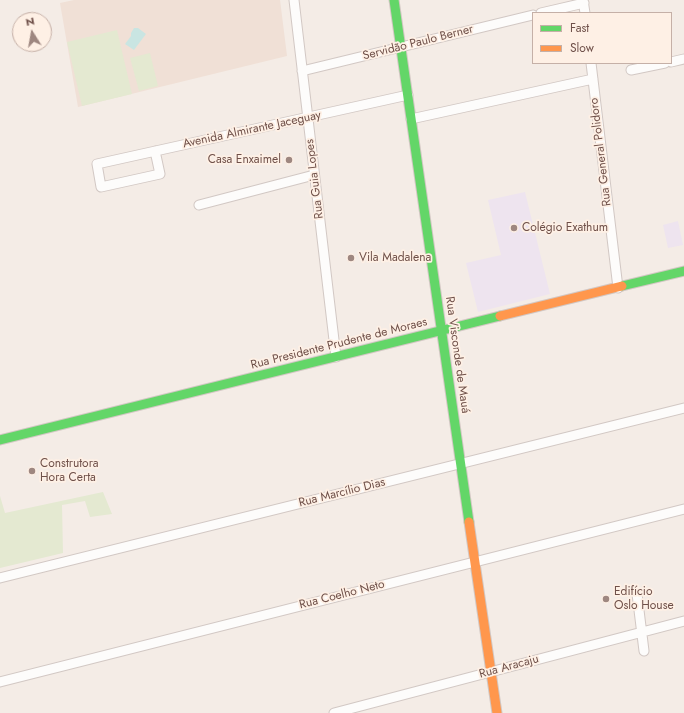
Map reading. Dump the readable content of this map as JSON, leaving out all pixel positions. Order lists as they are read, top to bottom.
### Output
{
  "streets": {
    "street": [
      "Servidão Paulo Berner",
      "Avenida Almirante Jaceguay",
      "Rua General Polidoro",
      "Rua Guia Lopes",
      "Rua Presidente Prudente de Moraes",
      "Rua Visconde de Mauá",
      "Rua Marcílio Dias",
      "Rua Coelho Neto",
      "Rua Aracaju"
    ]
  },
  "crossings": [
    ["Servidão Paulo Berner", "Rua Guia Lopes"],
    ["Servidão Paulo Berner", "Rua Visconde de Mauá"],
    ["Avenida Almirante Jaceguay", "Rua Guia Lopes"],
    ["Avenida Almirante Jaceguay", "Rua Visconde de Mauá"],
    ["Rua General Polidoro", "Rua Presidente Prudente de Moraes"],
    ["Rua Guia Lopes", "Rua Presidente Prudente de Moraes"],
    ["Rua Presidente Prudente de Moraes", "Rua Visconde de Mauá"],
    ["Rua Visconde de Mauá", "Rua Marcílio Dias"],
    ["Rua Visconde de Mauá", "Rua Coelho Neto"],
    ["Rua Visconde de Mauá", "Rua Aracaju"]
  ],
  "places": [
    "Casa Enxaimel",
    "Colégio Exathum",
    "Vila Madalena",
    "Construtora Hora Certa",
    "Edifício Oslo House"
  ],
  "legend": ["Fast", "Slow"],
  "north": "top"
}
